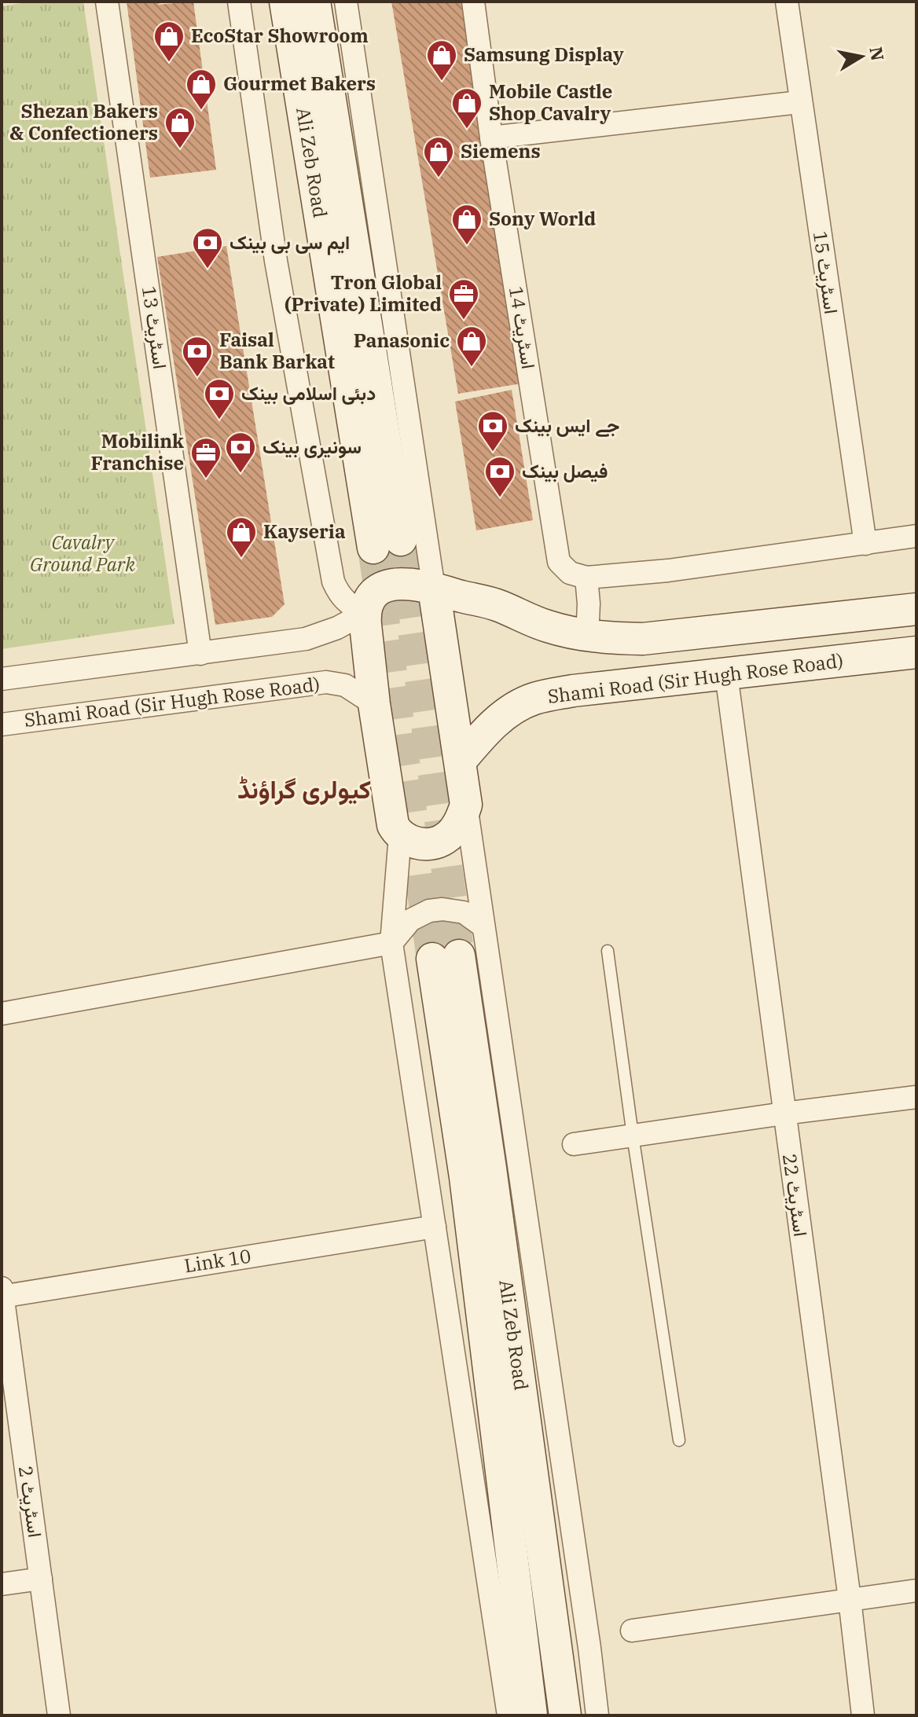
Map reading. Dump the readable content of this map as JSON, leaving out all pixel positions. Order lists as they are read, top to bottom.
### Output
{
  "streets": {
    "main road": ["Ali Zeb Road", "Shami Road (Sir Hugh Rose Road)"],
    "street": [
      "اسٹریٹ 15",
      "اسٹریٹ 13",
      "اسٹریٹ 14",
      "اسٹریٹ 22",
      "Link 10",
      "اسٹریٹ 2"
    ]
  },
  "crossings": [
    ["Shami Road (Sir Hugh Rose Road)", "اسٹریٹ 22"],
    ["Link 10", "اسٹریٹ 2"]
  ],
  "districts": ["کیولری گراؤنڈ"],
  "parks": ["Cavalry Ground Park"],
  "places": {
    "shop": [
      "EcoStar Showroom",
      "Samsung Display",
      "Gourmet Bakers",
      "Mobile Castle Shop Cavalry",
      "Shezan Bakers & Confectioners",
      "Siemens",
      "Sony World",
      "Panasonic",
      "Kayseria"
    ],
    "bank": [
      "ایم سی بی بینک",
      "Faisal Bank Barkat",
      "دبئی اسلامی بینک",
      "جے ایس بینک",
      "سونیری بینک",
      "فیصل بینک"
    ],
    "office": ["Tron Global (Private) Limited", "Mobilink Franchise"]
  },
  "north": "right"
}
